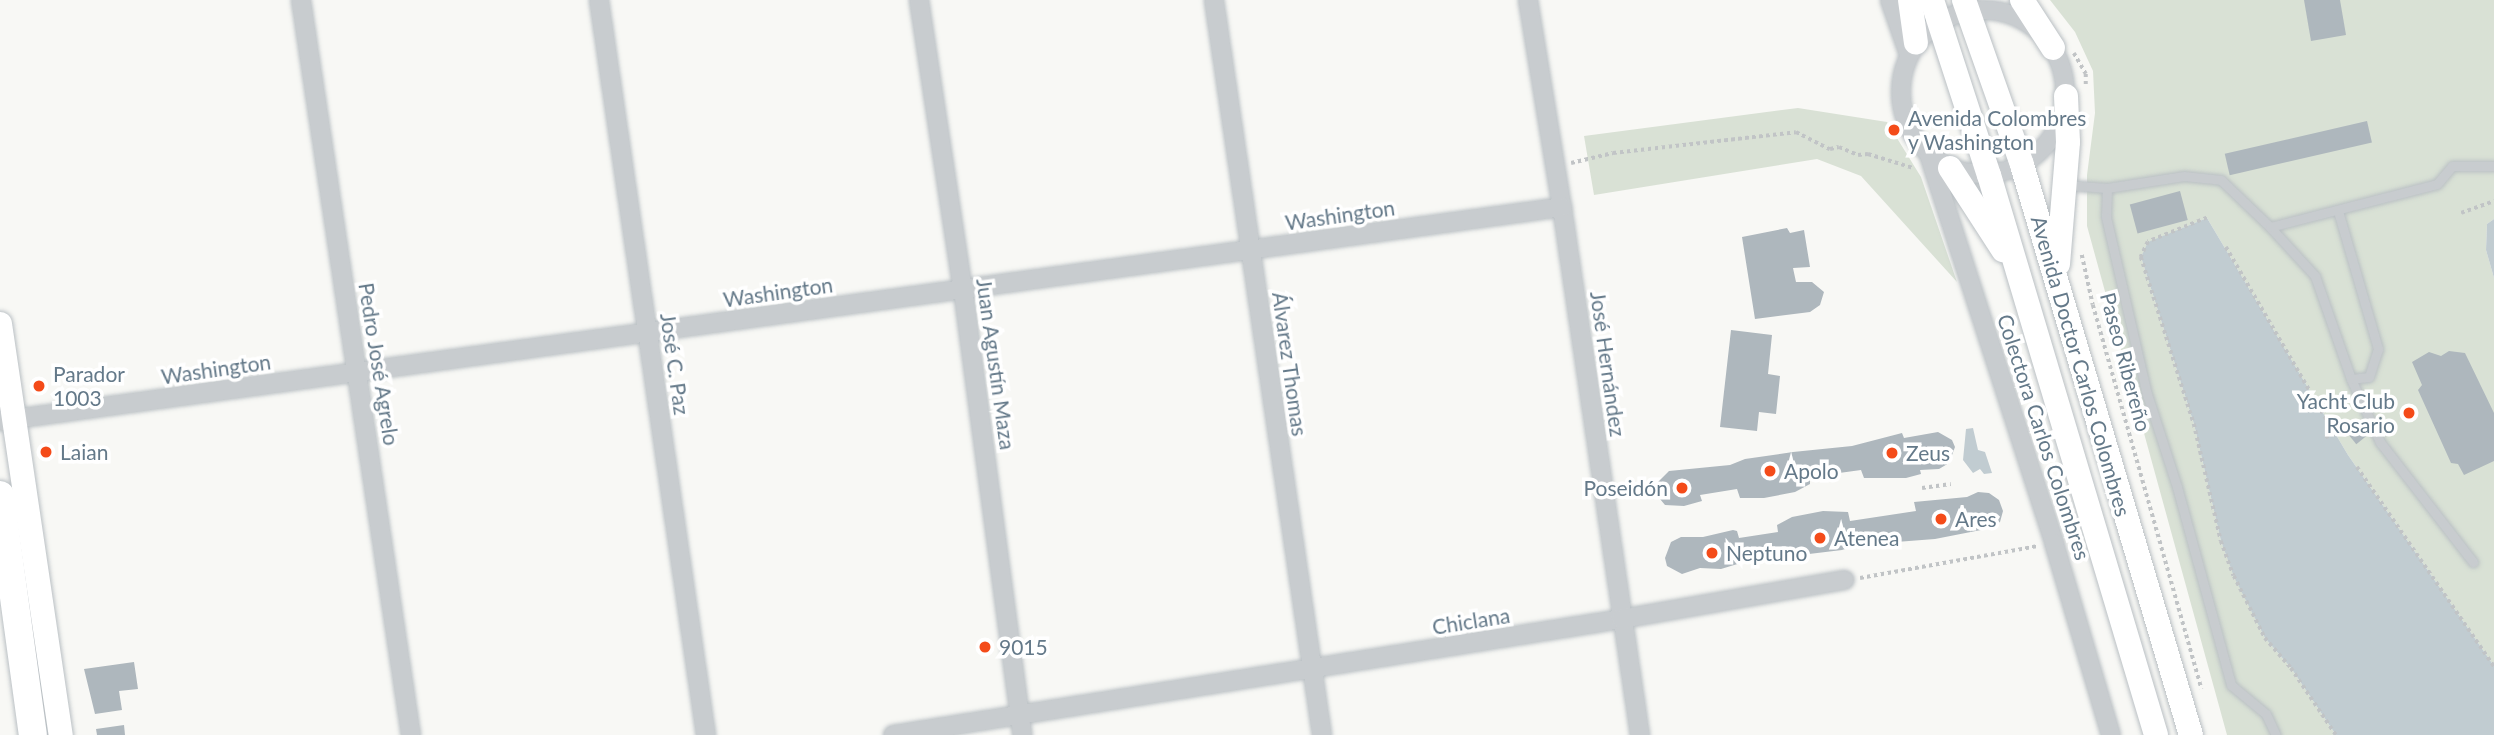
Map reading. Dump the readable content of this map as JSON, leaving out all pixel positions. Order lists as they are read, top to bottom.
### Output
{
  "streets": {
    "main road": ["Avenida Doctor Carlos Colombres"],
    "street": [
      "Washington",
      "Pedro José Agrelo",
      "José C. Paz",
      "Juan Agustín Maza",
      "Álvarez Thomas",
      "José Hernández",
      "Colectora Carlos Colombres",
      "Chiclana"
    ],
    "path": ["Paseo Ribereño"]
  },
  "crossings": [
    ["Washington", "Pedro José Agrelo"],
    ["Washington", "José C. Paz"],
    ["Washington", "Juan Agustín Maza"],
    ["Washington", "Álvarez Thomas"],
    ["Washington", "José Hernández"],
    ["Juan Agustín Maza", "Chiclana"],
    ["Álvarez Thomas", "Chiclana"],
    ["José Hernández", "Chiclana"]
  ],
  "places": [
    "Avenida Colombres y Washington",
    "Parador 1003",
    "Yacht Club Rosario",
    "Laian",
    "Zeus",
    "Apolo",
    "Poseidón",
    "Ares",
    "Atenea",
    "Neptuno",
    "9015"
  ]
}
